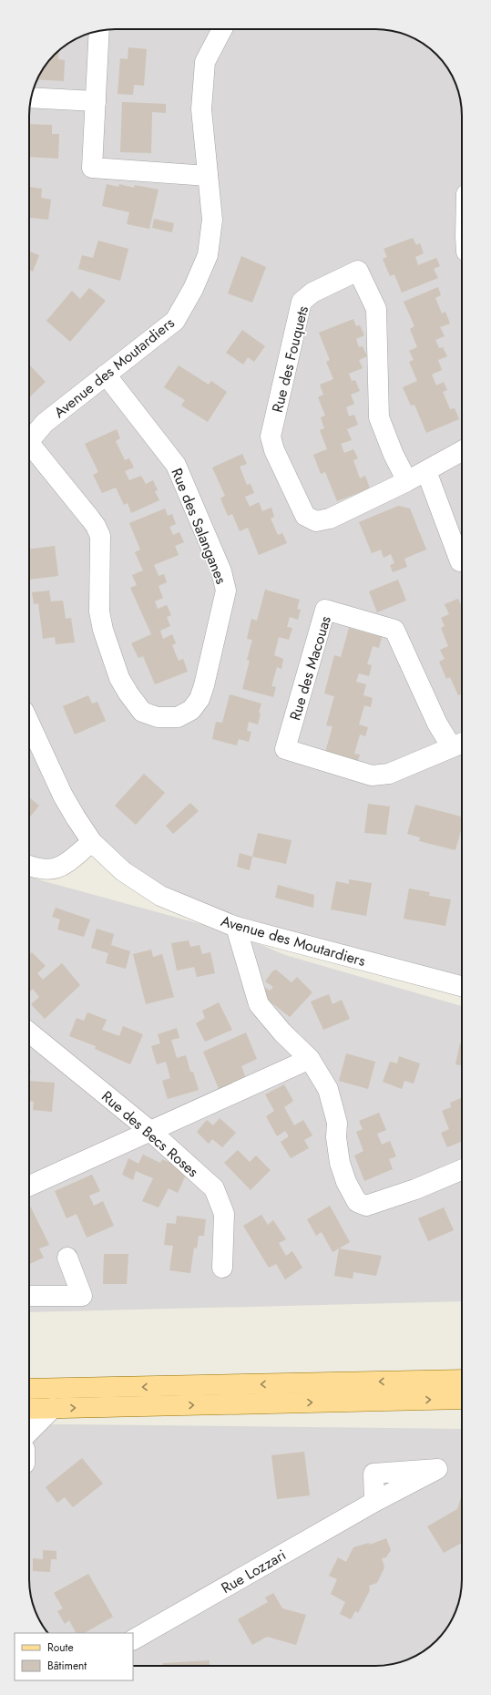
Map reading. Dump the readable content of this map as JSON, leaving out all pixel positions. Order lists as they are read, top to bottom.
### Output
{
  "streets": {
    "street": [
      "Rue des Fouquets",
      "Avenue des Moutardiers",
      "Rue des Salanganes",
      "Rue des Macouas",
      "Rue des Becs Roses",
      "Rue Lozzari"
    ]
  },
  "crossings": [
    ["Avenue des Moutardiers", "Rue des Salanganes"]
  ],
  "legend": ["Route", "Bâtiment"]
}
